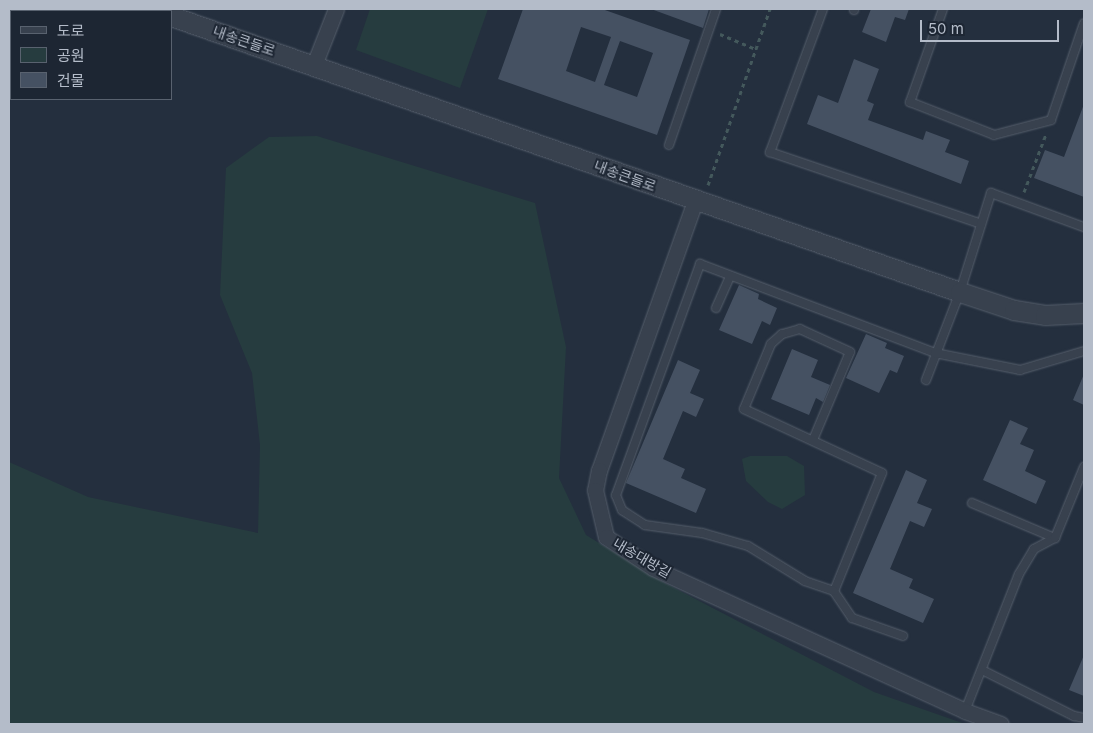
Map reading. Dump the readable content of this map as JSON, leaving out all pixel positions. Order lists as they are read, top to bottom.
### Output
{
  "streets": {
    "street": ["내송큰들로", "내송대방길"]
  },
  "crossings": [
    ["내송큰들로", "내송대방길"]
  ],
  "legend": ["도로", "공원", "건물"],
  "scale_bar": "50 m"
}
